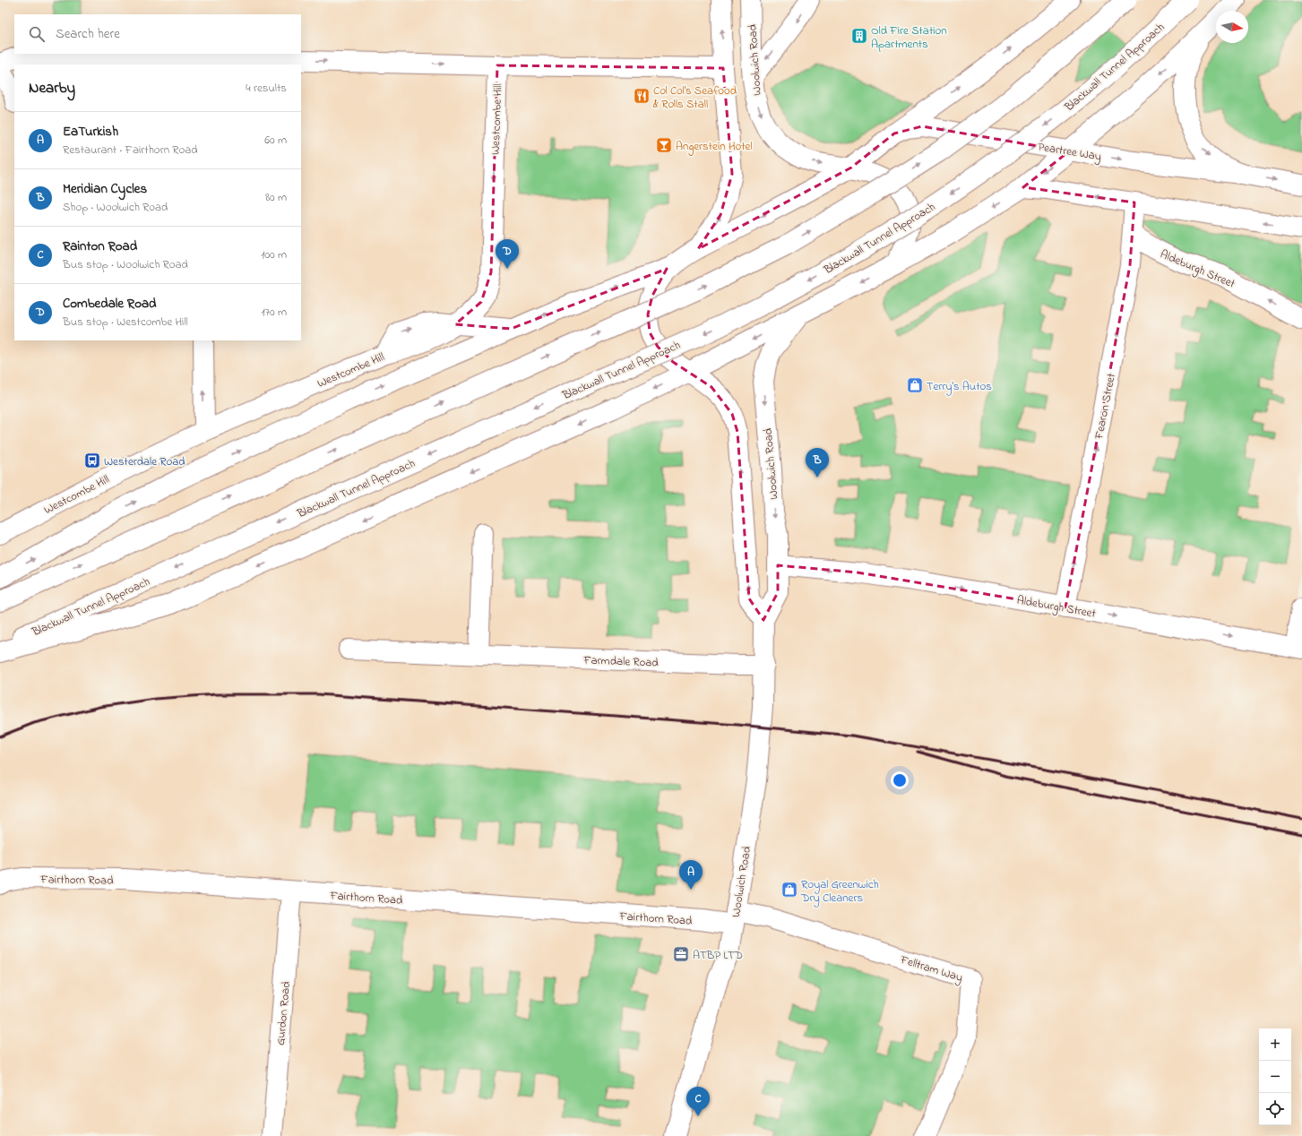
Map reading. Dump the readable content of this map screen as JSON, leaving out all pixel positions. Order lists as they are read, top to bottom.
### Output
{
  "streets": {
    "main road": [
      "Woolwich Road",
      "Blackwall Tunnel Approach",
      "Westcombe Hill",
      "Peartree Way",
      "Aldeburgh Street",
      "Fearon Street",
      "Farmdale Road",
      "Fairthorn Road",
      "Felltram Way",
      "Gurdon Road"
    ]
  },
  "crossings": [
    ["Woolwich Road", "Peartree Way"],
    ["Woolwich Road", "Aldeburgh Street"],
    ["Woolwich Road", "Farmdale Road"],
    ["Woolwich Road", "Fairthorn Road"],
    ["Woolwich Road", "Felltram Way"],
    ["Aldeburgh Street", "Fearon Street"],
    ["Fairthorn Road", "Felltram Way"],
    ["Fairthorn Road", "Gurdon Road"]
  ],
  "one_way": ["Fearon Street"],
  "places": {
    "building": ["Old Fire Station Apartments"],
    "restaurant": ["Col Col's Seafood & Rolls Stall"],
    "bar": ["Angerstein Hotel"],
    "shop": ["Terry's Autos", "Royal Greenwich Dry Cleaners"],
    "bus stop": ["Westerdale Road"],
    "office": ["ATBP LTD"]
  },
  "north": "right",
  "page": {
    "search": "Search here",
    "heading": ["Nearby", "4 results"],
    "list": [
      {
        "mark": "A",
        "name": "EaTurkish",
        "note": "Restaurant · Fairthorn Road",
        "value": "60 m"
      },
      {
        "mark": "B",
        "name": "Meridian Cycles",
        "note": "Shop · Woolwich Road",
        "value": "80 m"
      },
      {
        "mark": "C",
        "name": "Rainton Road",
        "note": "Bus stop · Woolwich Road",
        "value": "100 m"
      },
      {
        "mark": "D",
        "name": "Combedale Road",
        "note": "Bus stop · Westcombe Hill",
        "value": "170 m"
      }
    ],
    "pins": [
      "D",
      "B",
      "A",
      "C"
    ],
    "map_buttons": ["+", "−"]
  }
}
